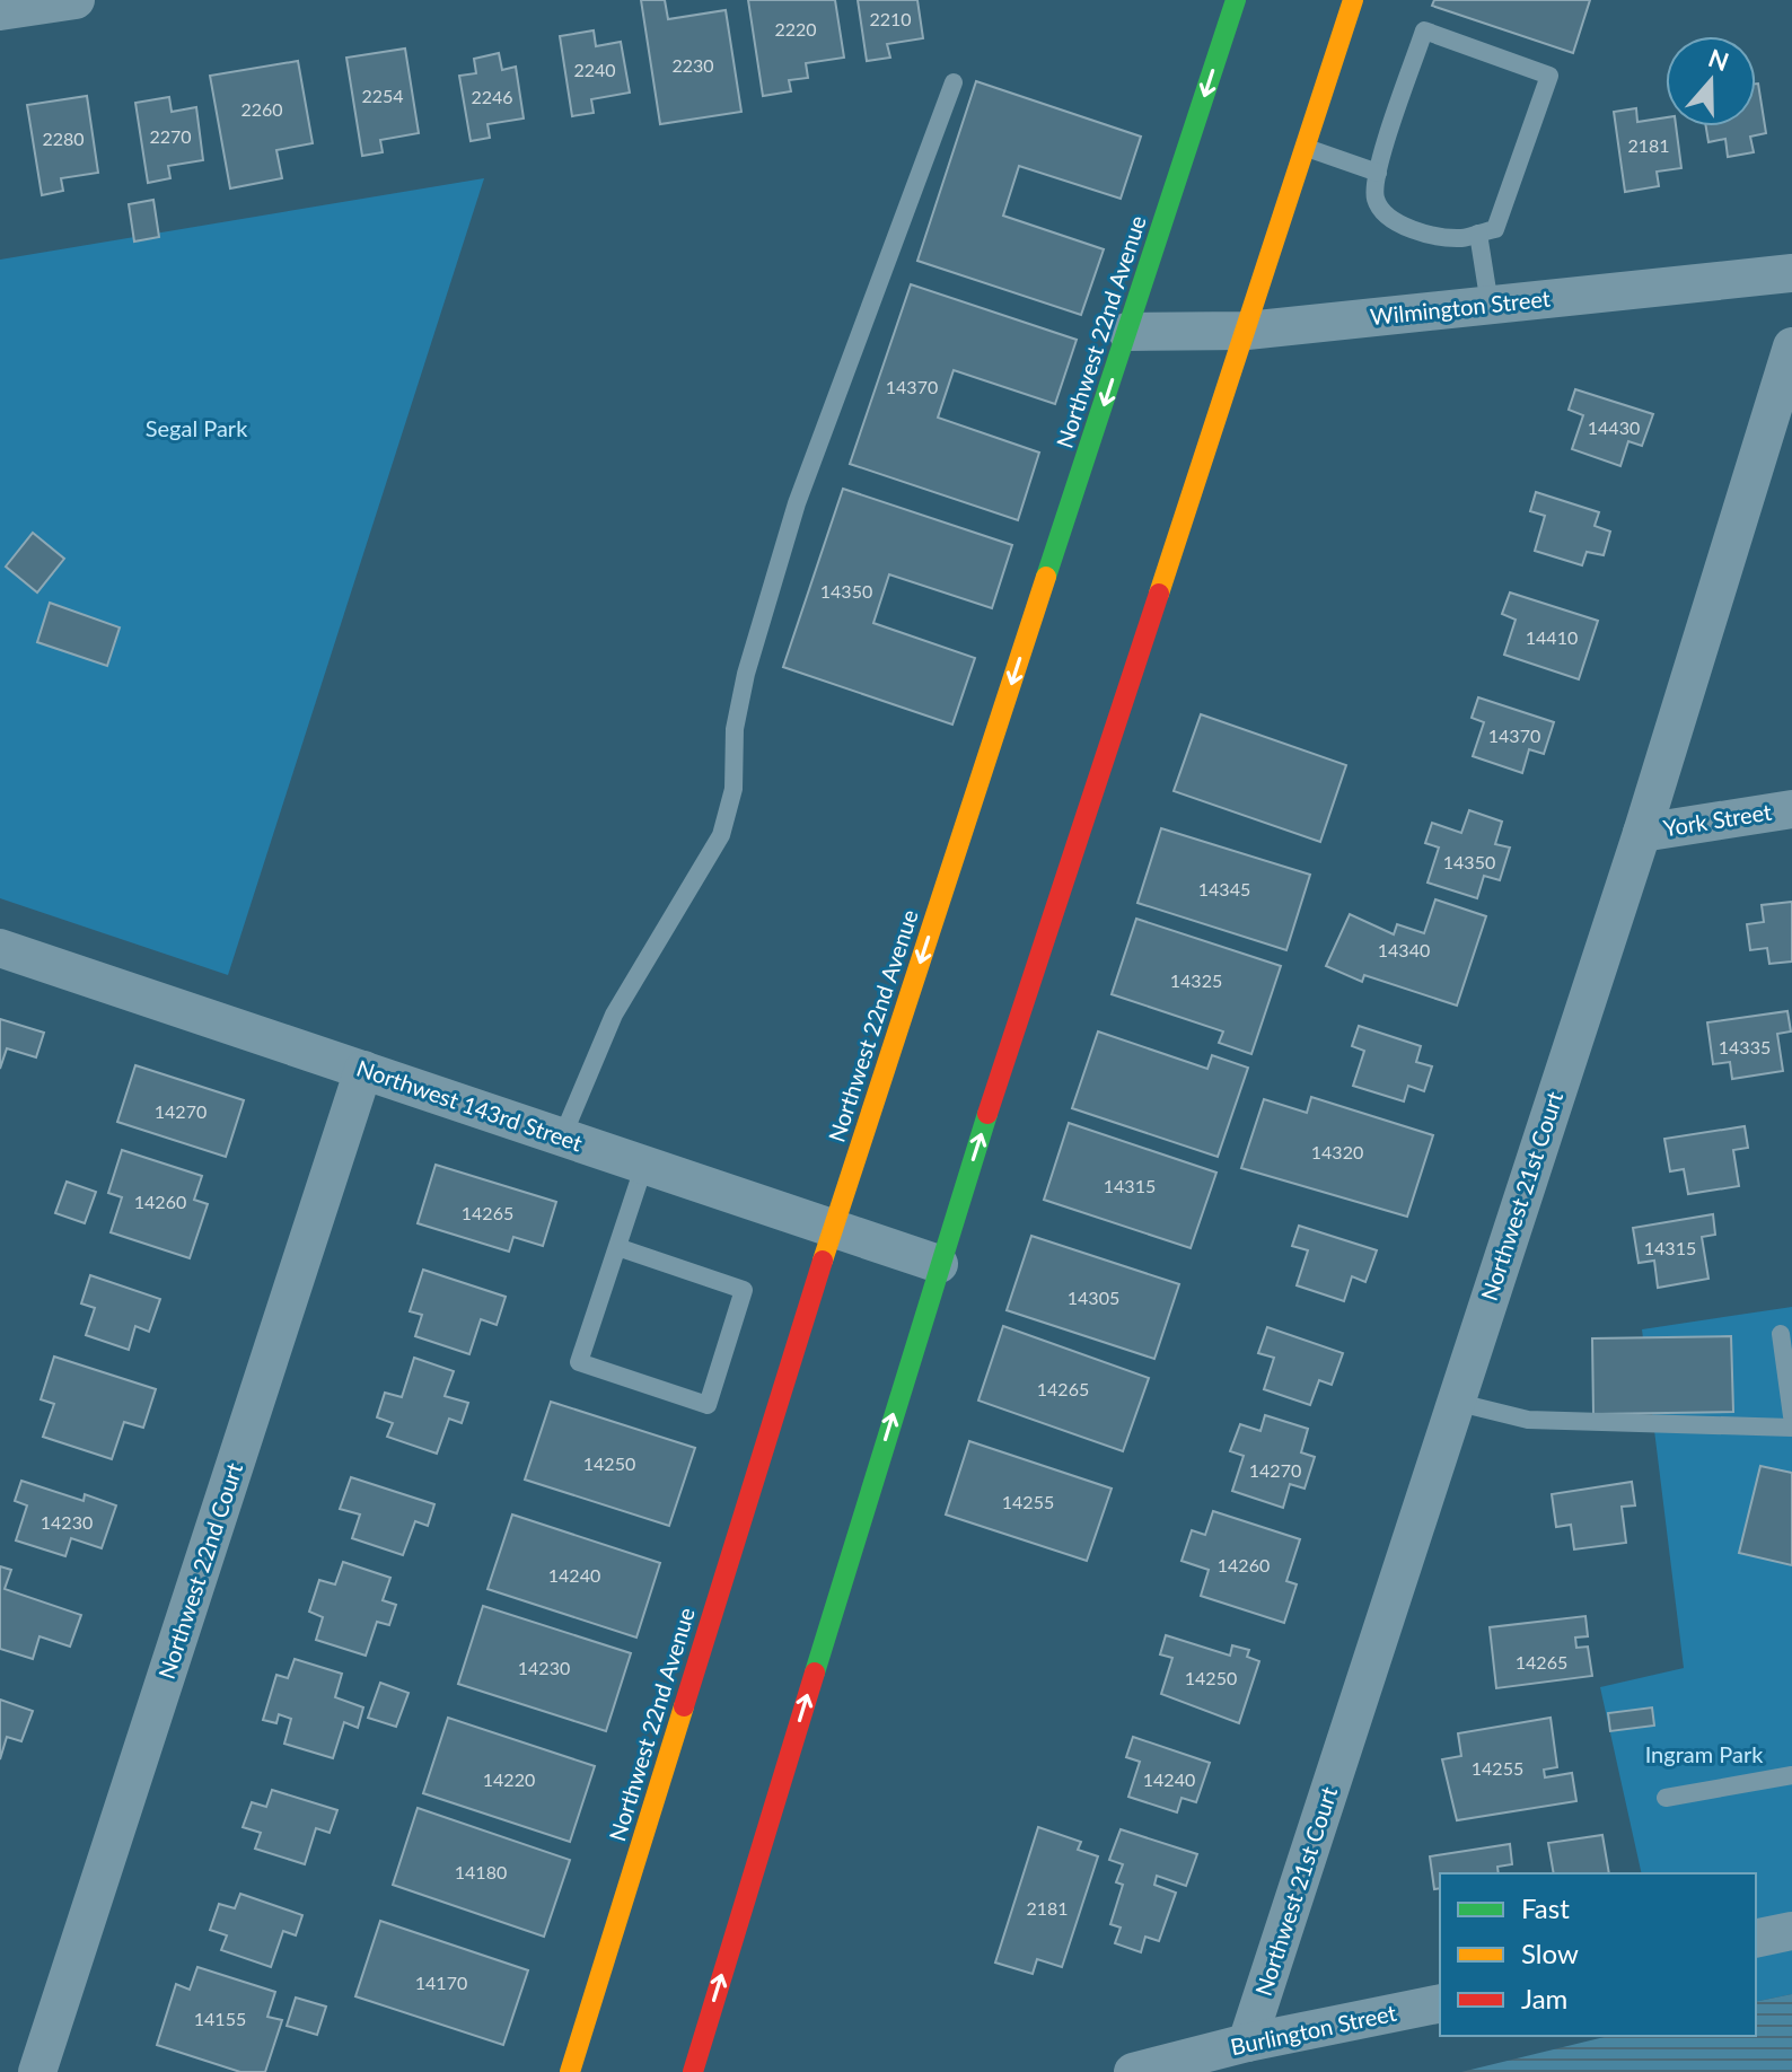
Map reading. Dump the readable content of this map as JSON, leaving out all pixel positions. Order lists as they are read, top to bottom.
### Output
{
  "streets": {
    "main road": ["Northwest 22nd Avenue"],
    "street": [
      "Wilmington Street",
      "York Street",
      "Northwest 143rd Street",
      "Northwest 21st Court",
      "Northwest 22nd Court",
      "Burlington Street"
    ]
  },
  "crossings": [
    ["Wilmington Street", "Northwest 22nd Avenue"],
    ["Northwest 22nd Avenue", "Northwest 143rd Street"],
    ["York Street", "Northwest 21st Court"],
    ["Northwest 143rd Street", "Northwest 22nd Court"],
    ["Northwest 21st Court", "Burlington Street"]
  ],
  "parks": ["Segal Park", "Ingram Park"],
  "house_numbers": [
    "2210",
    "2220",
    "2230",
    "2240",
    "2254",
    "2246",
    "2260",
    "2270",
    "2280",
    "2181",
    "14370",
    "14430",
    "14350",
    "14410",
    "14370",
    "14350",
    "14345",
    "14340",
    "14325",
    "14335",
    "14270",
    "14320",
    "14315",
    "14260",
    "14265",
    "14315",
    "14305",
    "14265",
    "14250",
    "14270",
    "14255",
    "14230",
    "14260",
    "14240",
    "14265",
    "14230",
    "14250",
    "14255",
    "14220",
    "14240",
    "14180",
    "2181",
    "14170",
    "14155"
  ],
  "legend": ["Fast", "Slow", "Jam"],
  "north": "top"
}
